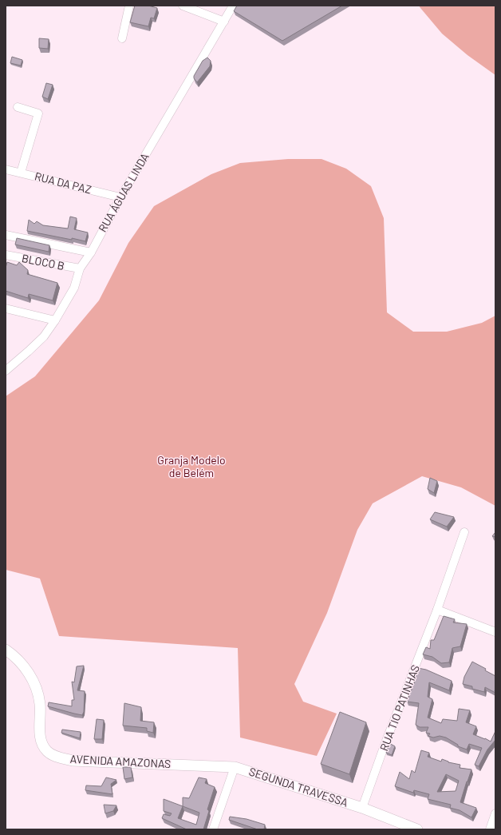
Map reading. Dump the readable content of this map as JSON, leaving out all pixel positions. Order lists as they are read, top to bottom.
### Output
{
  "streets": {
    "street": [
      "RUA DA PAZ",
      "RUA ÁGUAS LINDA",
      "BLOCO B",
      "RUA TIO PATINHAS",
      "AVENIDA AMAZONAS",
      "SEGUNDA TRAVESSA"
    ]
  },
  "crossings": [
    ["RUA DA PAZ", "RUA ÁGUAS LINDA"],
    ["RUA ÁGUAS LINDA", "BLOCO B"],
    ["RUA TIO PATINHAS", "SEGUNDA TRAVESSA"],
    ["AVENIDA AMAZONAS", "SEGUNDA TRAVESSA"]
  ],
  "parks": ["Granja Modelo de Belém"]
}
